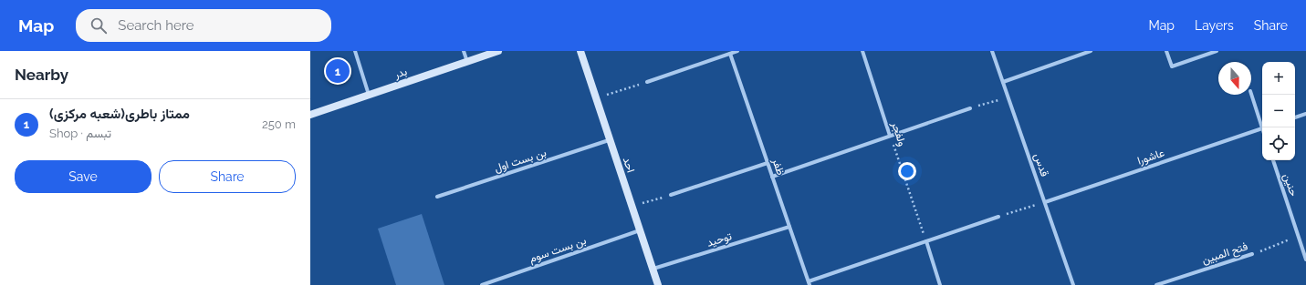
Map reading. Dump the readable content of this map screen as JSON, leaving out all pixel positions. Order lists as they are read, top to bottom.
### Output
{
  "streets": {
    "street": [
      "بدر",
      "ولفجر",
      "عاشورا",
      "بن بست اول",
      "احد",
      "قدس",
      "ظفر",
      "حنین",
      "توحید",
      "بن بست سوم",
      "فتح المبین"
    ]
  },
  "crossings": [
    ["عاشورا", "قدس"],
    ["بن بست اول", "احد"],
    ["احد", "توحید"],
    ["احد", "بن بست سوم"],
    ["ظفر", "توحید"],
    ["حنین", "فتح المبین"]
  ],
  "north": "bottom",
  "page": {
    "header": "Map",
    "search": "Search here",
    "nav": ["Map", "Layers", "Share"],
    "heading": "Nearby",
    "pins": "1",
    "map_buttons": ["+", "−"],
    "list": [
      {
        "mark": "1",
        "name": "ممتاز باطری(شعبه مرکزی)",
        "note": "Shop · تبسم",
        "value": "250 m"
      }
    ],
    "buttons": ["Save", "Share"]
  }
}
